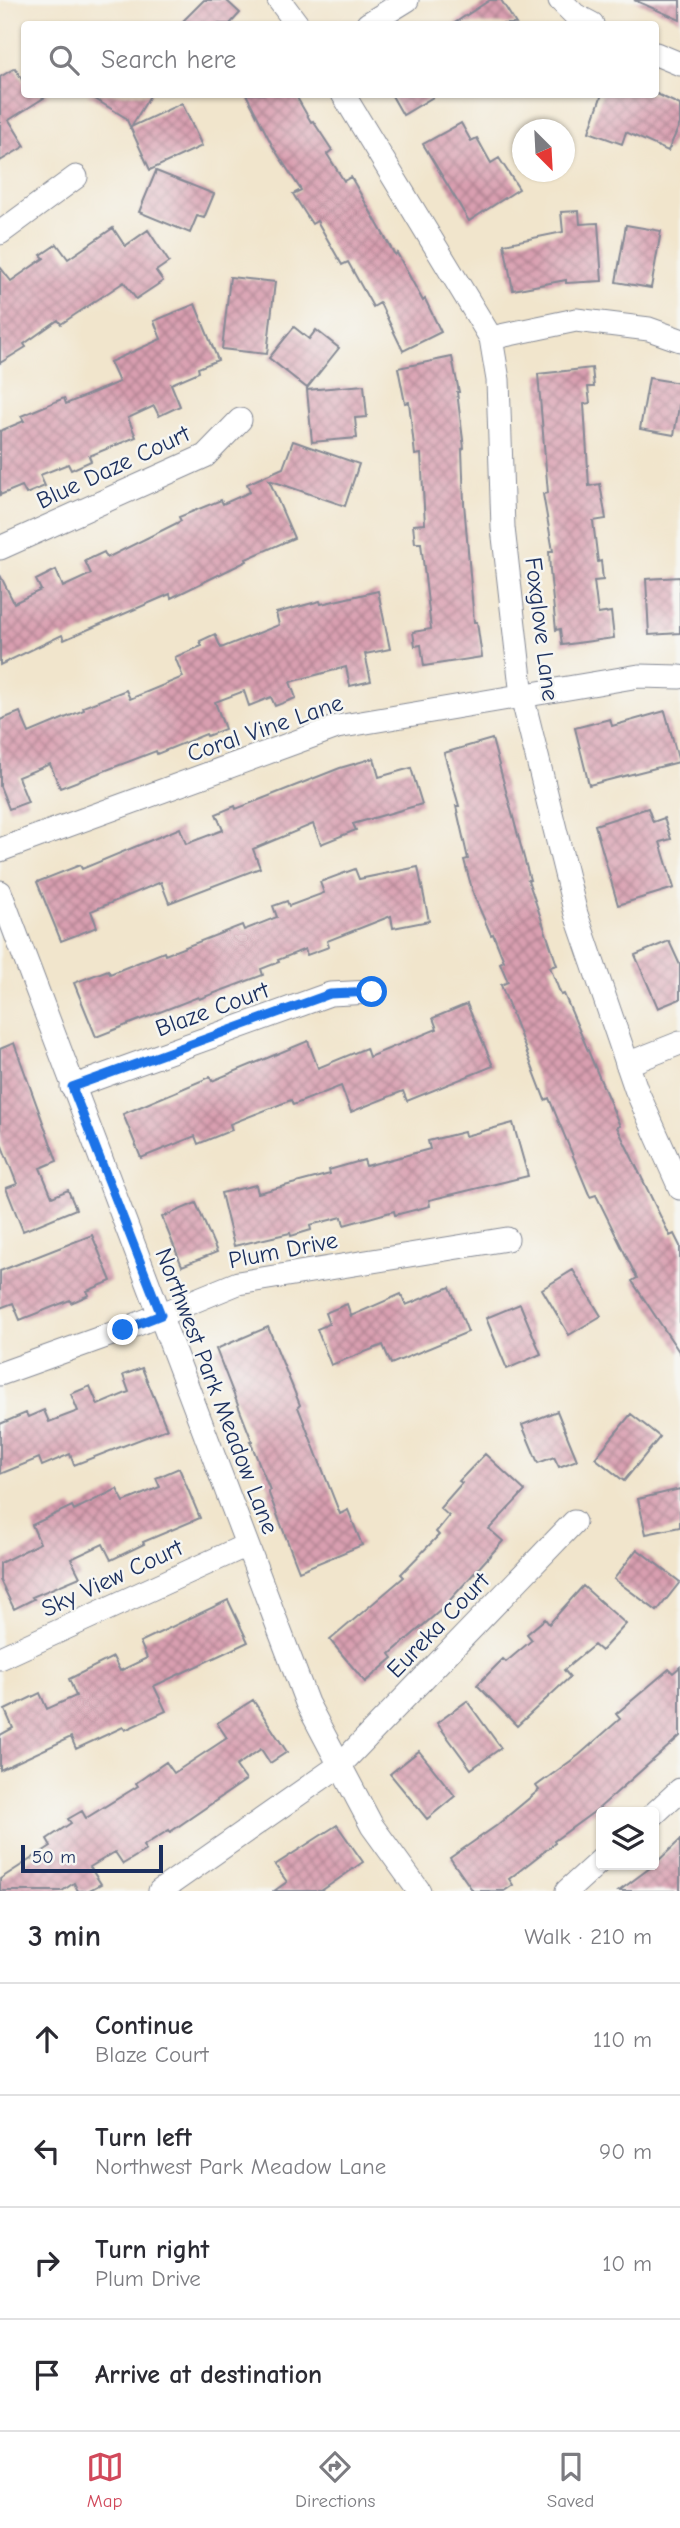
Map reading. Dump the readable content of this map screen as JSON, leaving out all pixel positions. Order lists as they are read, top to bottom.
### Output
{
  "streets": {
    "street": [
      "Blue Daze Court",
      "Foxglove Lane",
      "Coral Vine Lane",
      "Blaze Court",
      "Plum Drive",
      "Northwest Park Meadow Lane",
      "Sky View Court",
      "Eureka Court"
    ]
  },
  "crossings": [
    ["Foxglove Lane", "Coral Vine Lane"],
    ["Blaze Court", "Northwest Park Meadow Lane"],
    ["Plum Drive", "Northwest Park Meadow Lane"],
    ["Northwest Park Meadow Lane", "Sky View Court"],
    ["Northwest Park Meadow Lane", "Eureka Court"]
  ],
  "scale_bar": "50 m",
  "north": "bottom right",
  "page": {
    "search": "Search here",
    "scale": "50 m",
    "heading": ["3 min", "Walk · 210 m"],
    "list": [
      ["Continue", "Blaze Court", "110 m"],
      ["Turn left", "Northwest Park Meadow Lane", "90 m"],
      ["Turn right", "Plum Drive", "10 m"],
      "Arrive at destination"
    ],
    "nav": ["Map", "Directions", "Saved"]
  }
}
